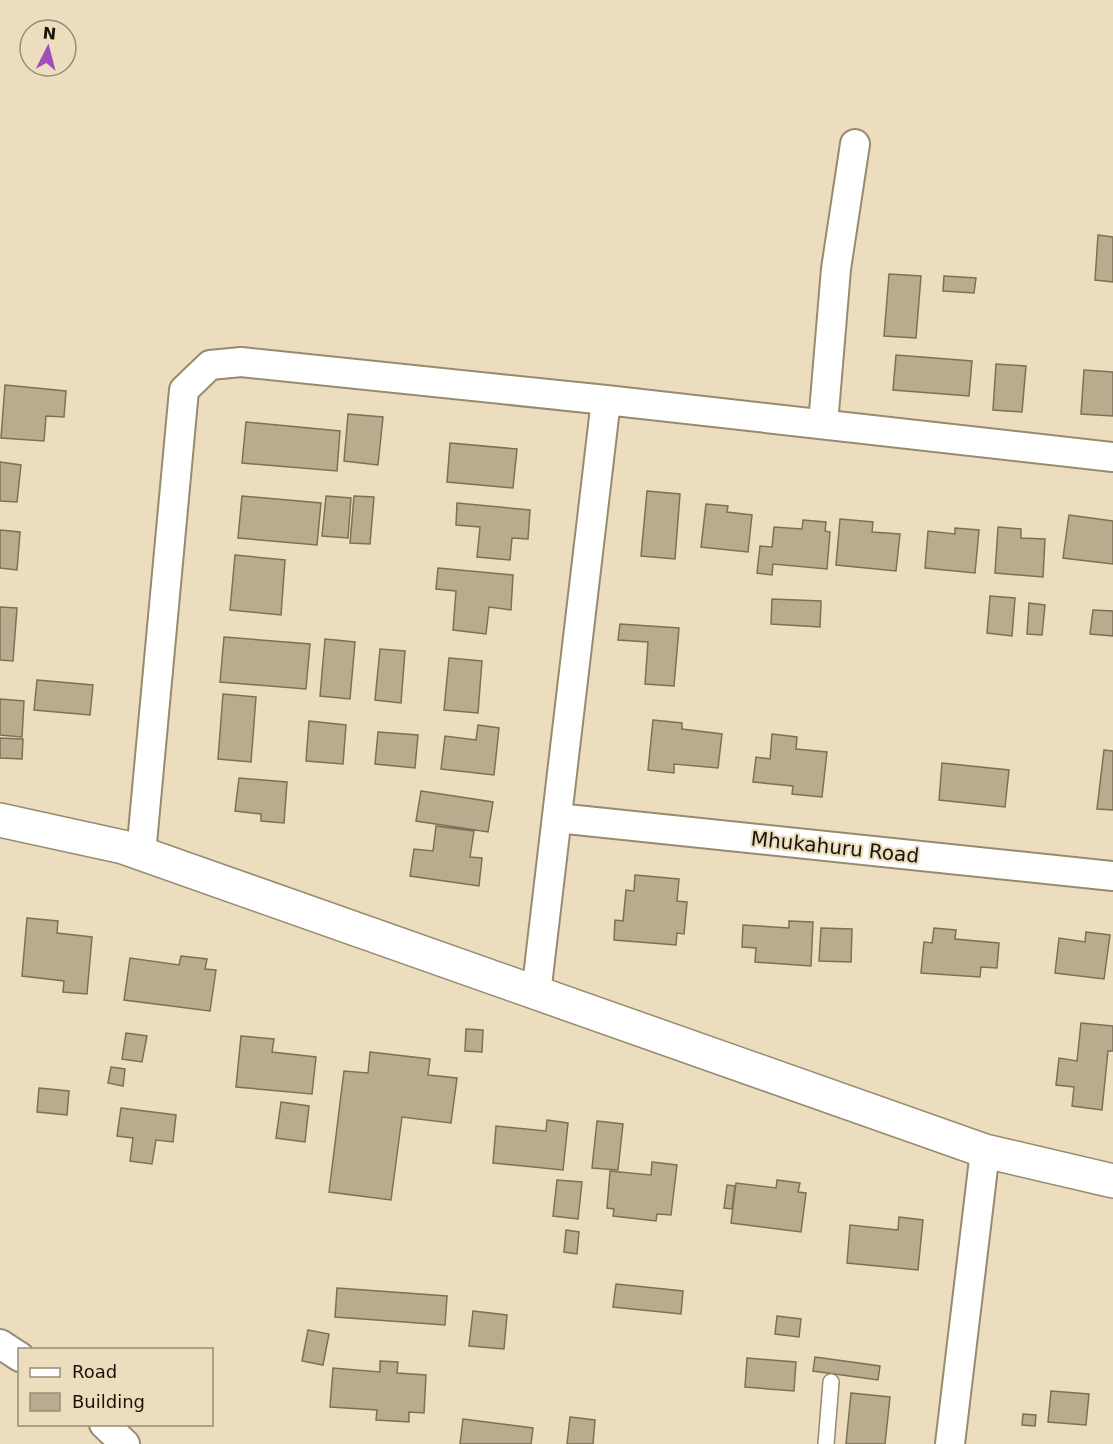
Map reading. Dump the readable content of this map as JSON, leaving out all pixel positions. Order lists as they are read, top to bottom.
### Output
{
  "streets": {
    "street": ["Mhukahuru Road"]
  },
  "legend": ["Road", "Building"],
  "north": "top"
}
